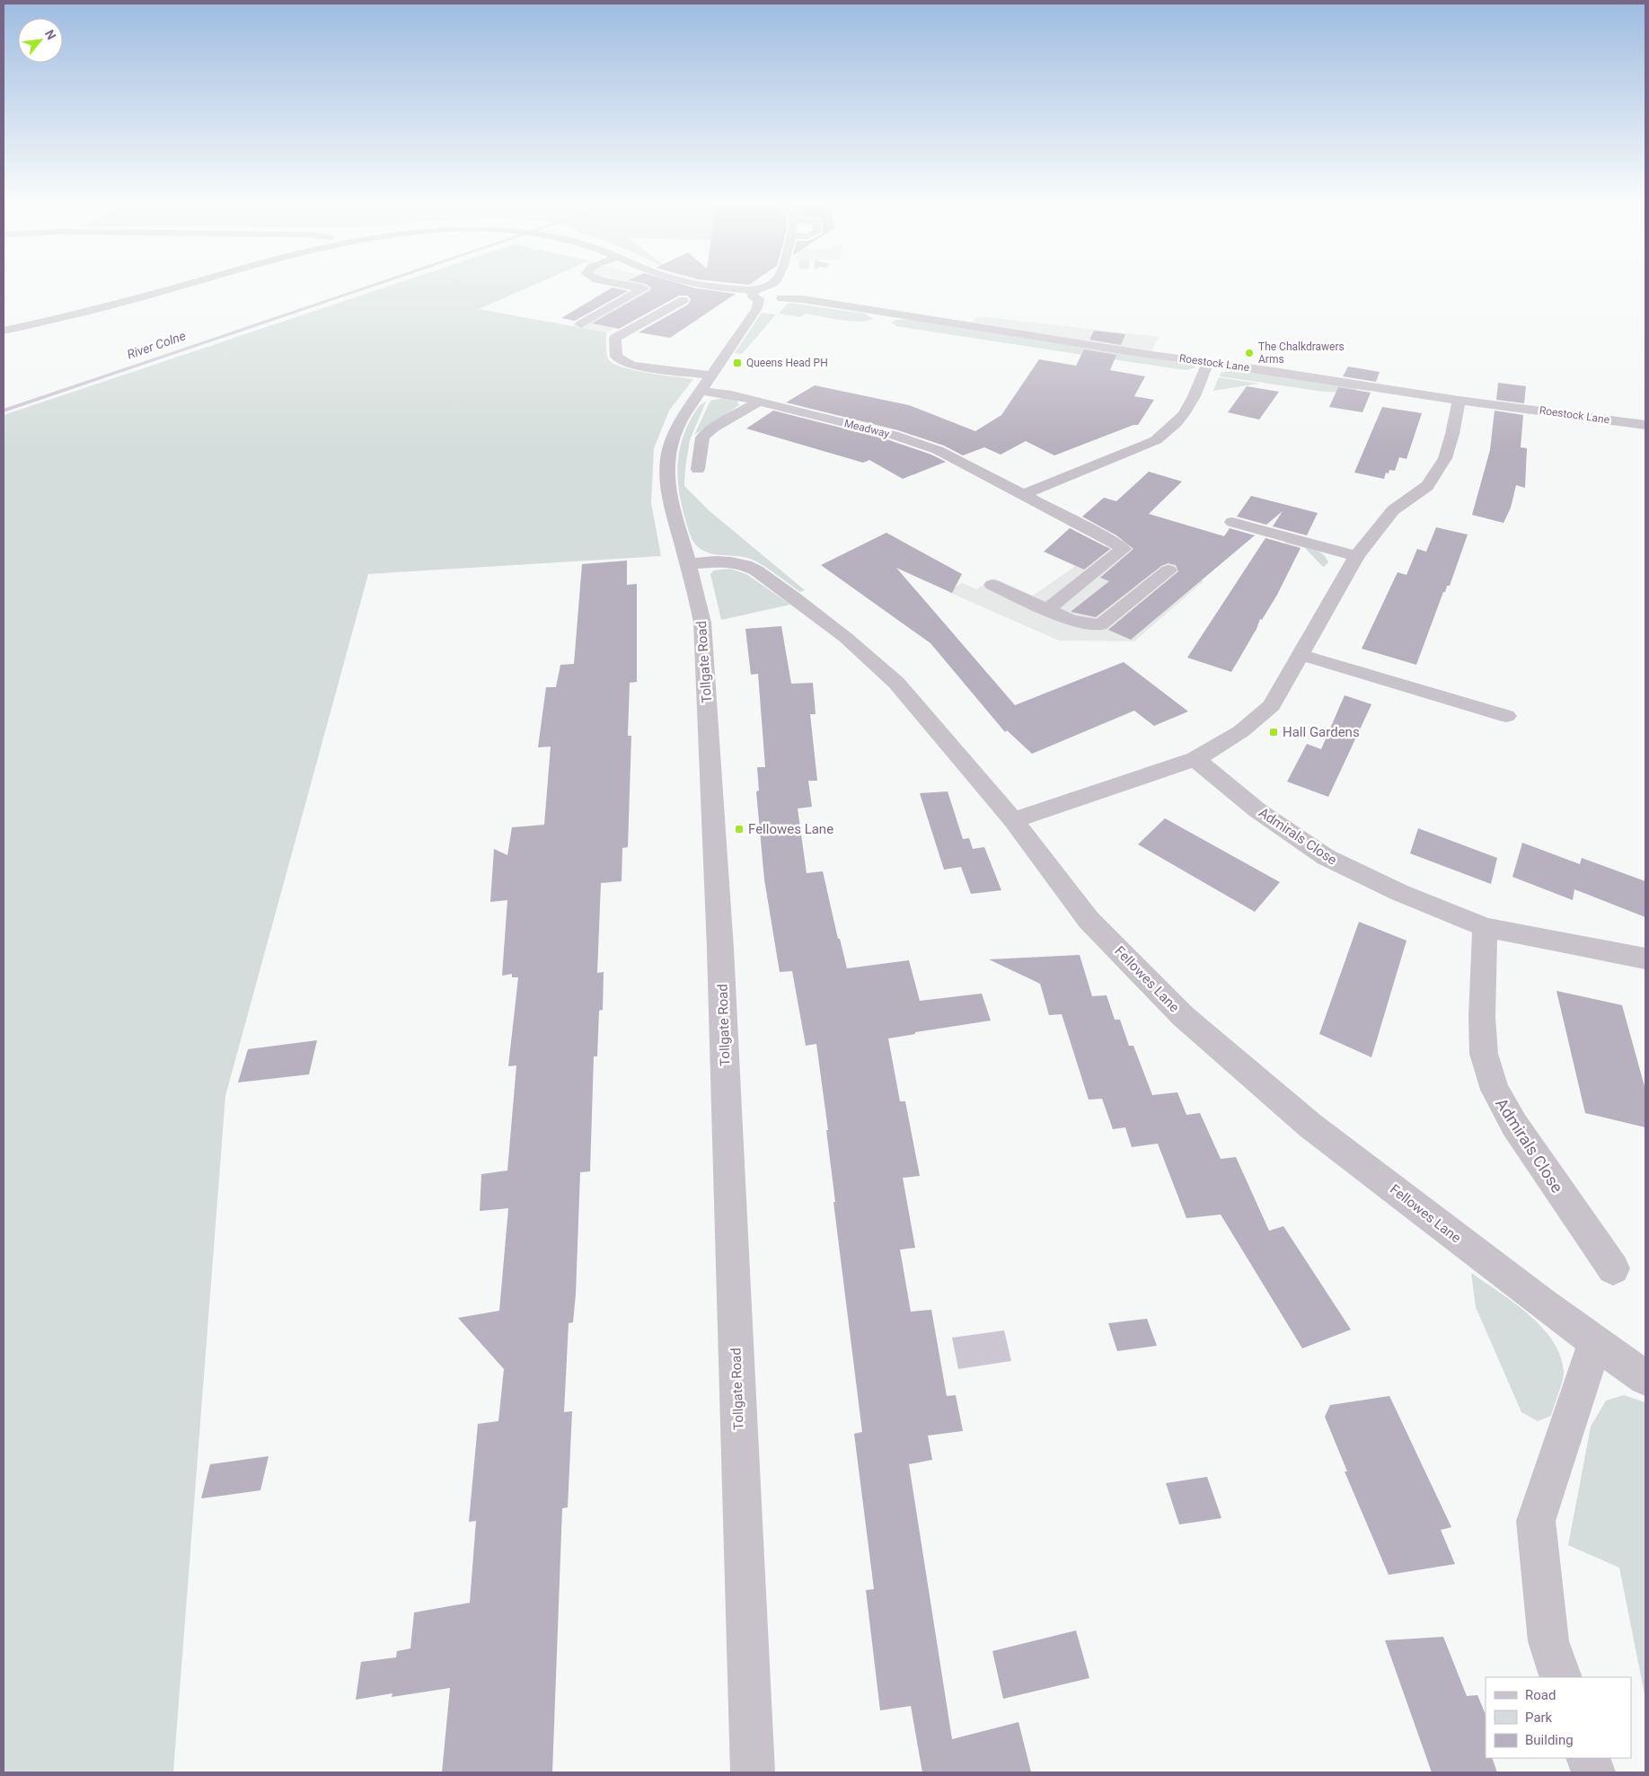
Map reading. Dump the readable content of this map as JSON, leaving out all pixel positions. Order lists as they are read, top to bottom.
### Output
{
  "streets": {
    "street": [
      "Roestock Lane",
      "Meadway",
      "Tollgate Road",
      "Admirals Close",
      "Fellowes Lane"
    ]
  },
  "crossings": [
    ["Roestock Lane", "Tollgate Road"],
    ["Meadway", "Tollgate Road"],
    ["Tollgate Road", "Fellowes Lane"]
  ],
  "water": ["River Colne"],
  "places": {
    "other": ["The Chalkdrawers Arms"],
    "transit": ["Queens Head PH", "Hall Gardens", "Fellowes Lane"]
  },
  "legend": ["Road", "Park", "Building"],
  "north": "top right"
}
